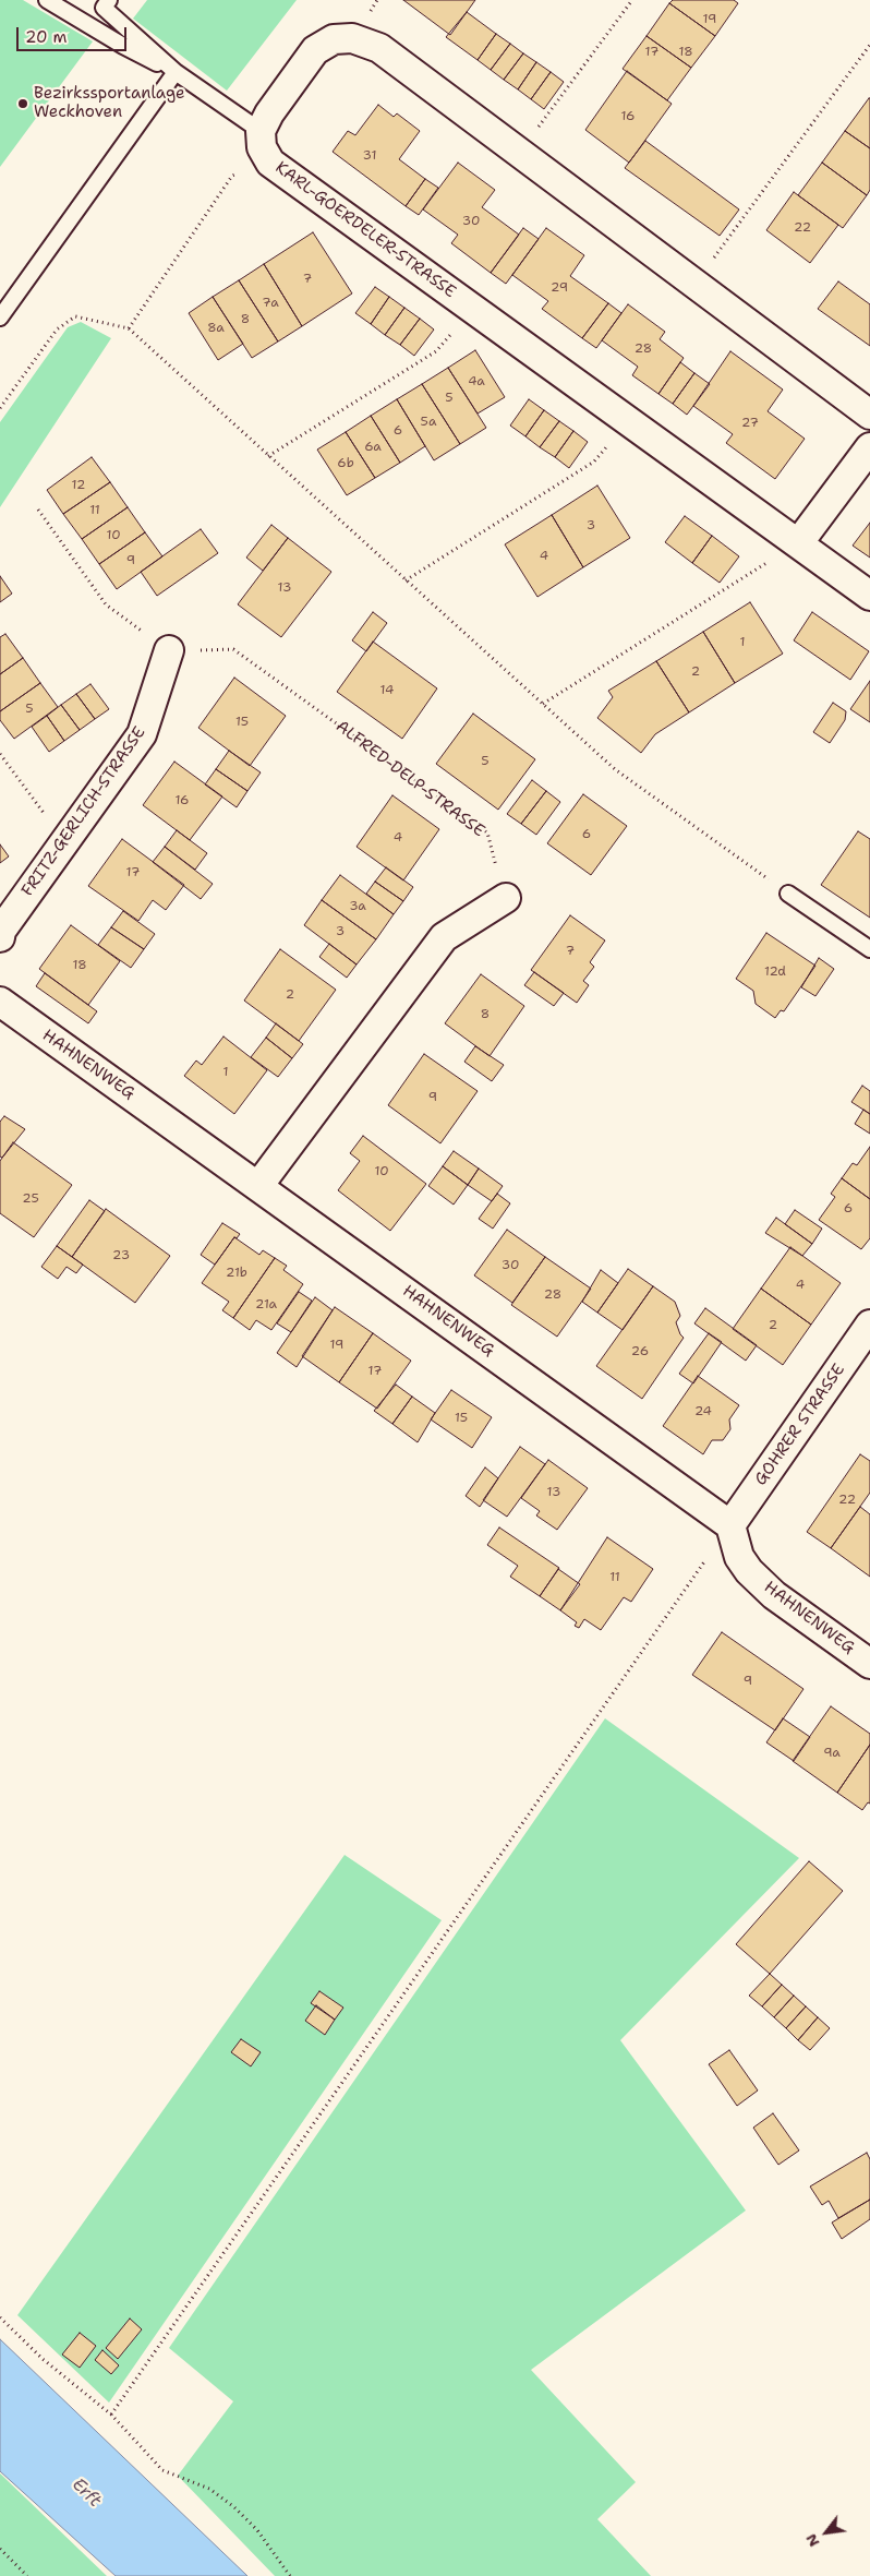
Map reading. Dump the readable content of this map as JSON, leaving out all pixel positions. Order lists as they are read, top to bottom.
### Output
{
  "streets": {
    "street": [
      "KARL-GOERDELER-STRASSE",
      "FRITZ-GERLICH-STRASSE",
      "HAHNENWEG",
      "GOHRER STRASSE"
    ],
    "path": ["ALFRED-DELP-STRASSE"]
  },
  "crossings": [
    ["ALFRED-DELP-STRASSE", "FRITZ-GERLICH-STRASSE"],
    ["HAHNENWEG", "GOHRER STRASSE"]
  ],
  "water": ["Erft"],
  "places": ["Bezirkssportanlage Weckhoven"],
  "house_numbers": [
    "19",
    "17",
    "18",
    "16",
    "31",
    "30",
    "22",
    "7",
    "29",
    "7a",
    "8",
    "8a",
    "28",
    "4a",
    "5",
    "5a",
    "27",
    "6",
    "6a",
    "6b",
    "12",
    "11",
    "3",
    "10",
    "4",
    "9",
    "13",
    "1",
    "2",
    "14",
    "5",
    "15",
    "5",
    "16",
    "6",
    "4",
    "17",
    "3a",
    "3",
    "7",
    "18",
    "12d",
    "2",
    "8",
    "1",
    "9",
    "10",
    "25",
    "6",
    "23",
    "30",
    "21b",
    "4",
    "28",
    "21a",
    "2",
    "19",
    "26",
    "17",
    "24",
    "15",
    "13",
    "22",
    "11",
    "9",
    "9a"
  ],
  "scale_bar": "20 m",
  "north": "bottom left"
}
